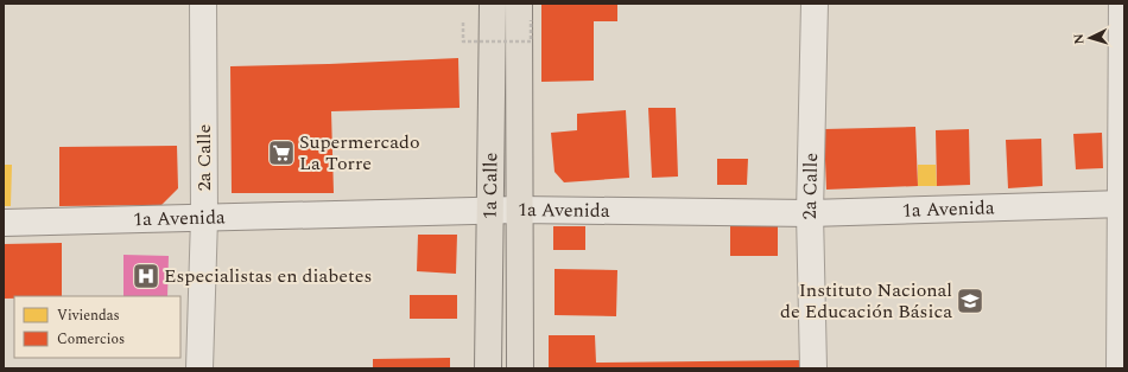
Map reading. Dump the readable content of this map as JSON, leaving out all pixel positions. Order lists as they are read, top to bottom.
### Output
{
  "streets": {
    "main road": ["1a Calle"],
    "street": ["2a Calle", "1a Avenida"]
  },
  "crossings": [
    ["2a Calle", "1a Avenida"],
    ["1a Calle", "1a Avenida"]
  ],
  "places": {
    "supermarket": ["Supermercado La Torre"],
    "hospital": ["Especialistas en diabetes"],
    "school or university": ["Instituto Nacional de Educación Básica"]
  },
  "legend": ["Viviendas", "Comercios"],
  "north": "left"
}
